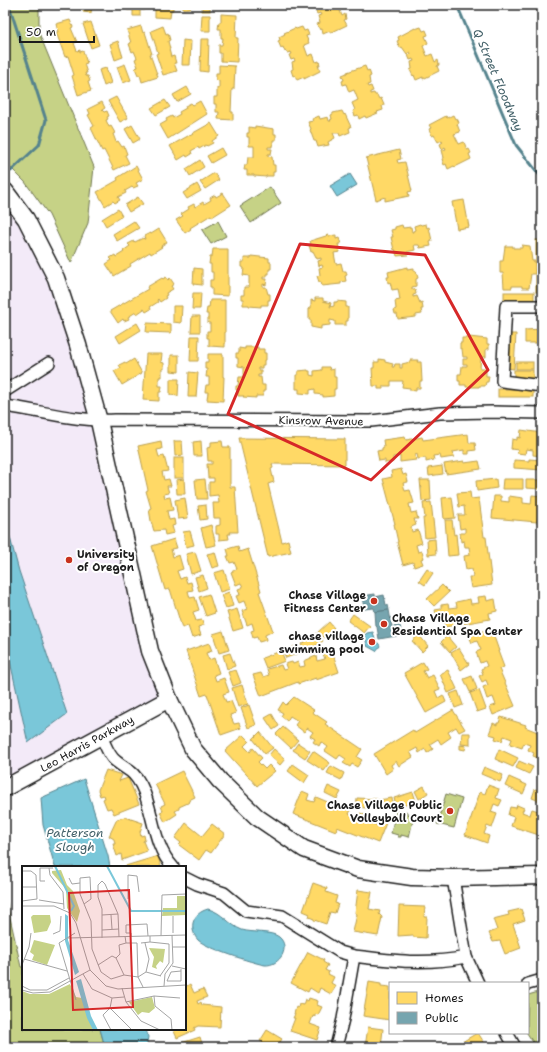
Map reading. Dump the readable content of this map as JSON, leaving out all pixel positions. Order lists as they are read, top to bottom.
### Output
{
  "streets": {
    "main road": ["Leo Harris Parkway"],
    "street": ["Kinsrow Avenue"]
  },
  "water": ["Q Street Floodway", "Patterson Slough"],
  "places": [
    "University of Oregon",
    "Chase Village Fitness Center",
    "Chase Village Residential Spa Center",
    "chase village swimming pool",
    "Chase Village Public Volleyball Court"
  ],
  "legend": ["Homes", "Public"],
  "scale_bar": "50 m"
}
